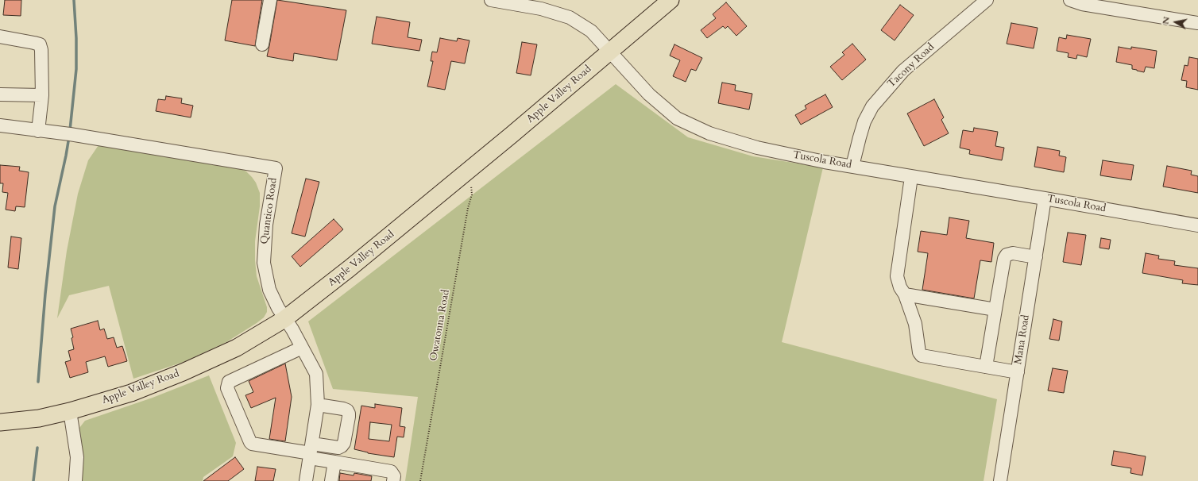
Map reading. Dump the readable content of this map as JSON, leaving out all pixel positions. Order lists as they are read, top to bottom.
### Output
{
  "streets": {
    "main road": ["Apple Valley Road"],
    "street": [
      "Tacony Road",
      "Tuscola Road",
      "Quantico Road",
      "Mana Road"
    ],
    "path": ["Owatonna Road"]
  },
  "crossings": [
    ["Tacony Road", "Tuscola Road"],
    ["Apple Valley Road", "Tuscola Road"],
    ["Apple Valley Road", "Quantico Road"],
    ["Apple Valley Road", "Owatonna Road"],
    ["Tuscola Road", "Mana Road"]
  ],
  "north": "left"
}
